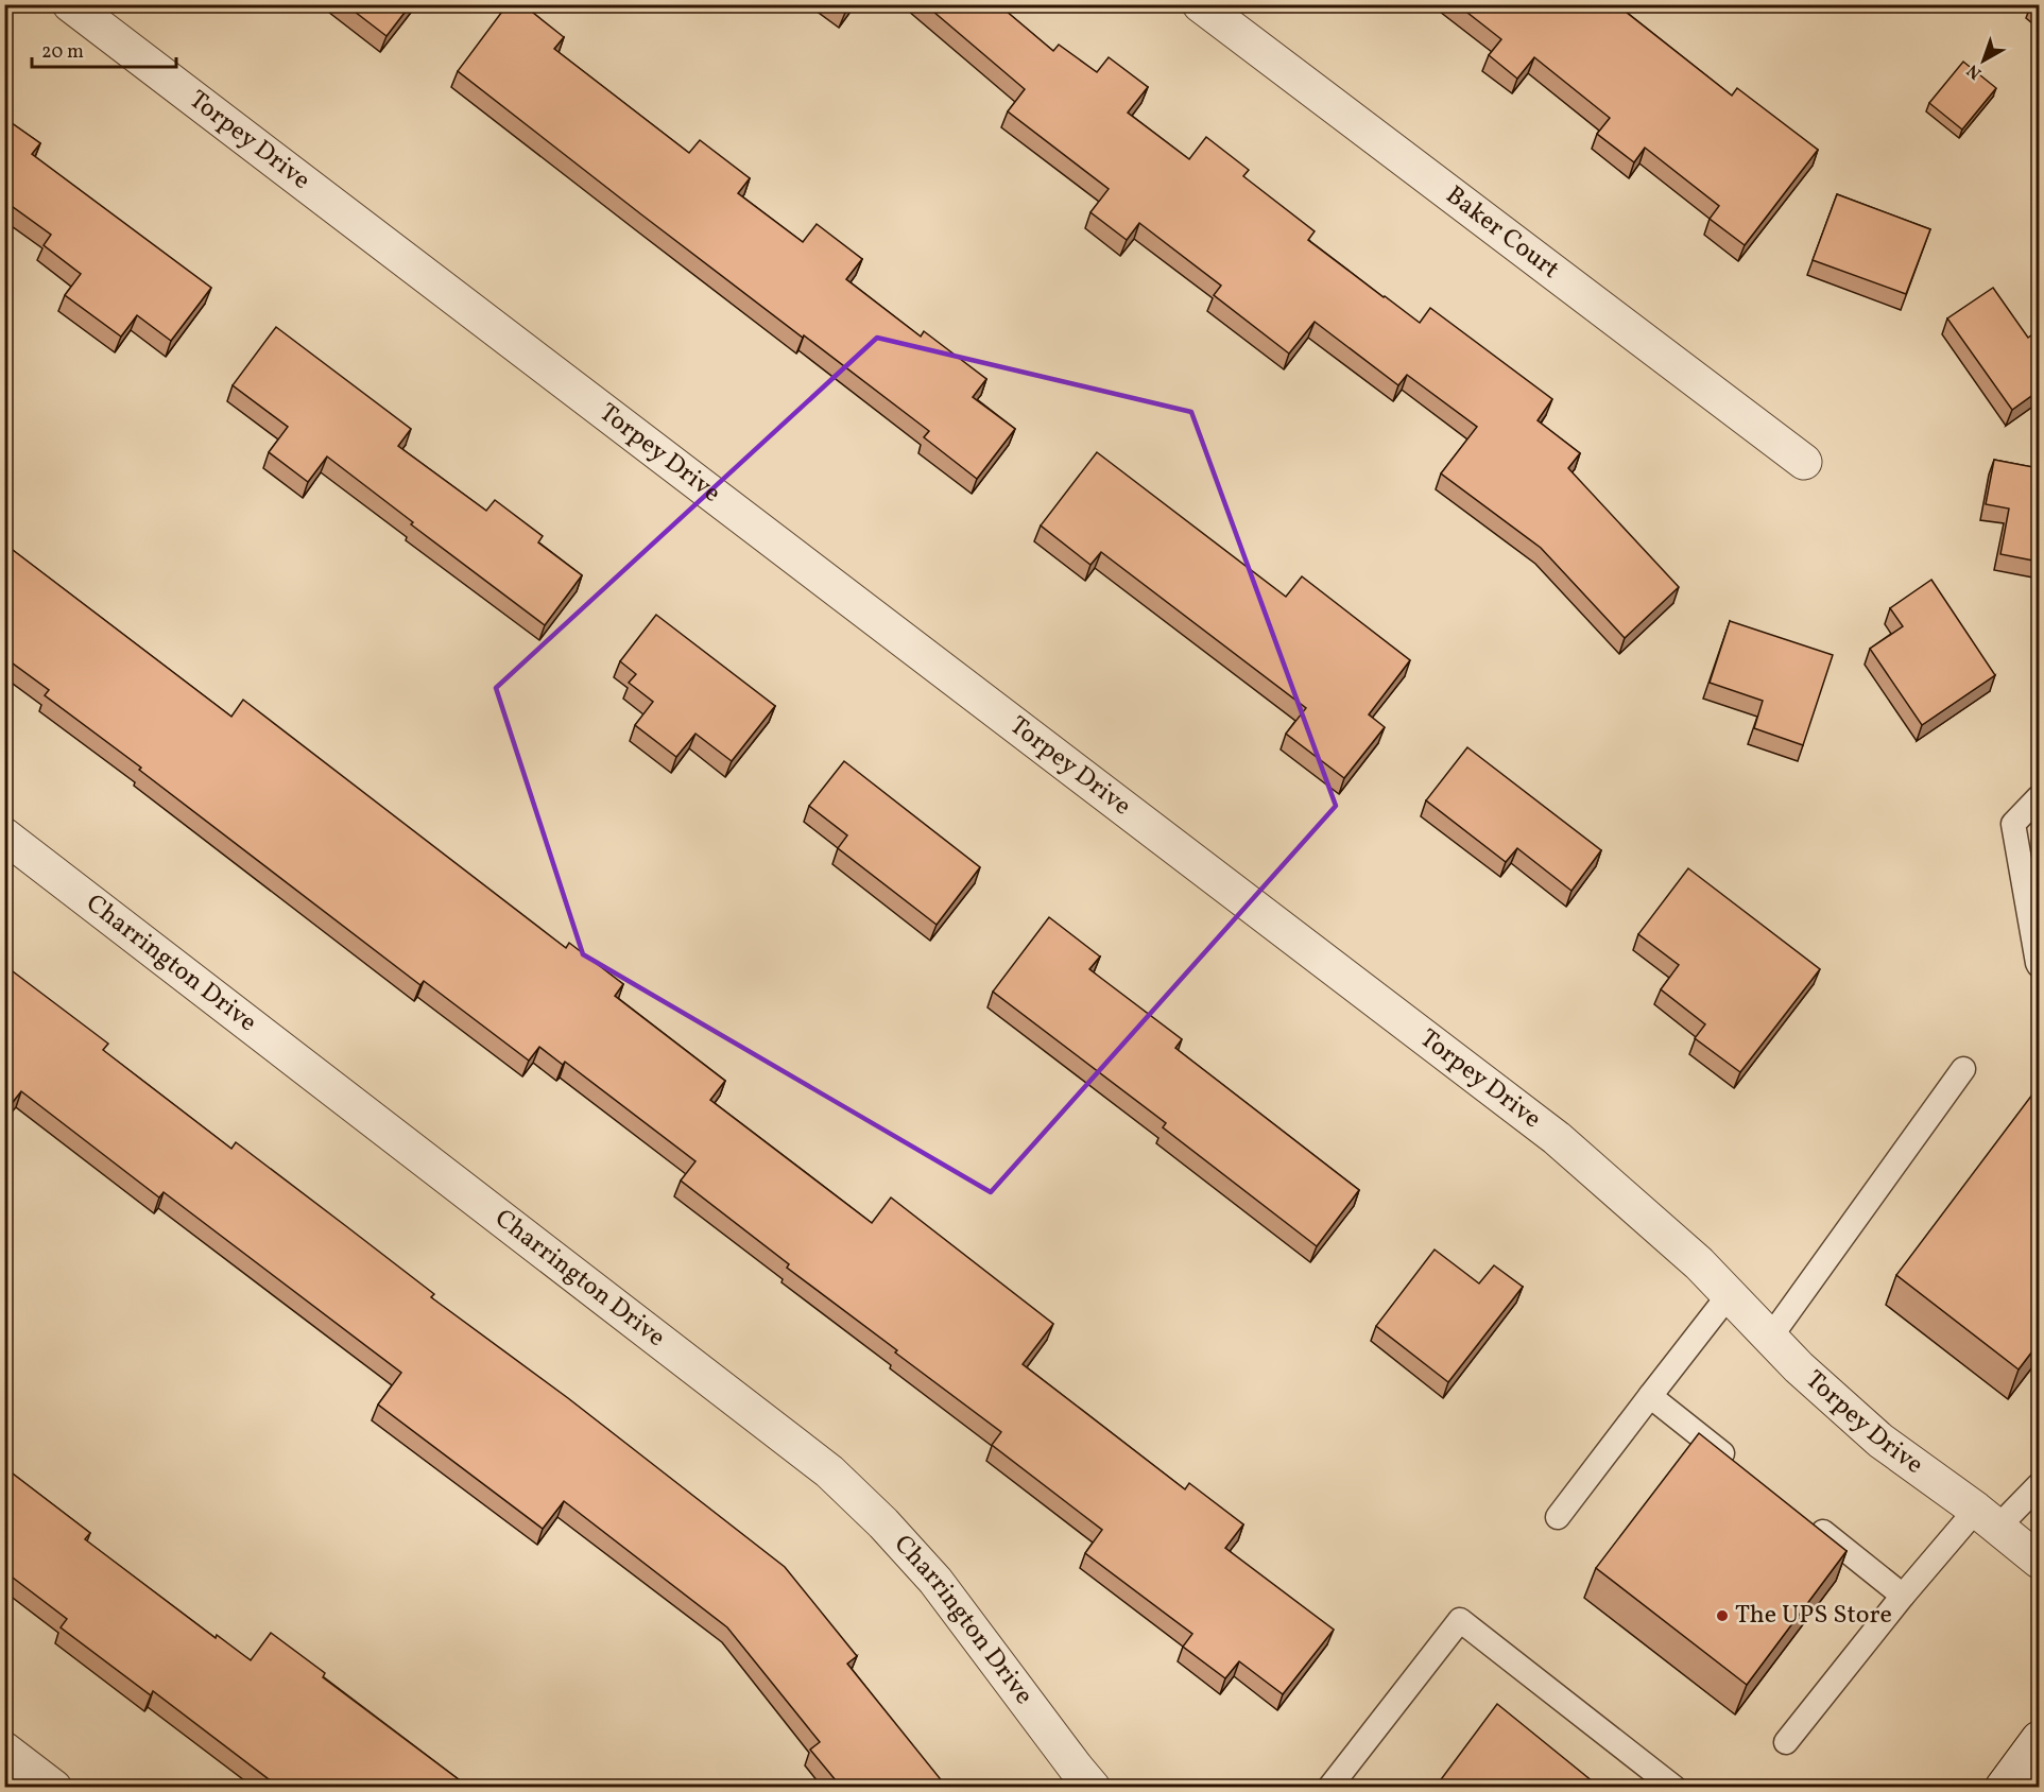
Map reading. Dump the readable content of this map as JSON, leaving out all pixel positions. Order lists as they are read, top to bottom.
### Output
{
  "streets": {
    "street": ["Torpey Drive", "Baker Court", "Charrington Drive"]
  },
  "places": ["The UPS Store"],
  "scale_bar": "20 m",
  "north": "bottom left"
}
